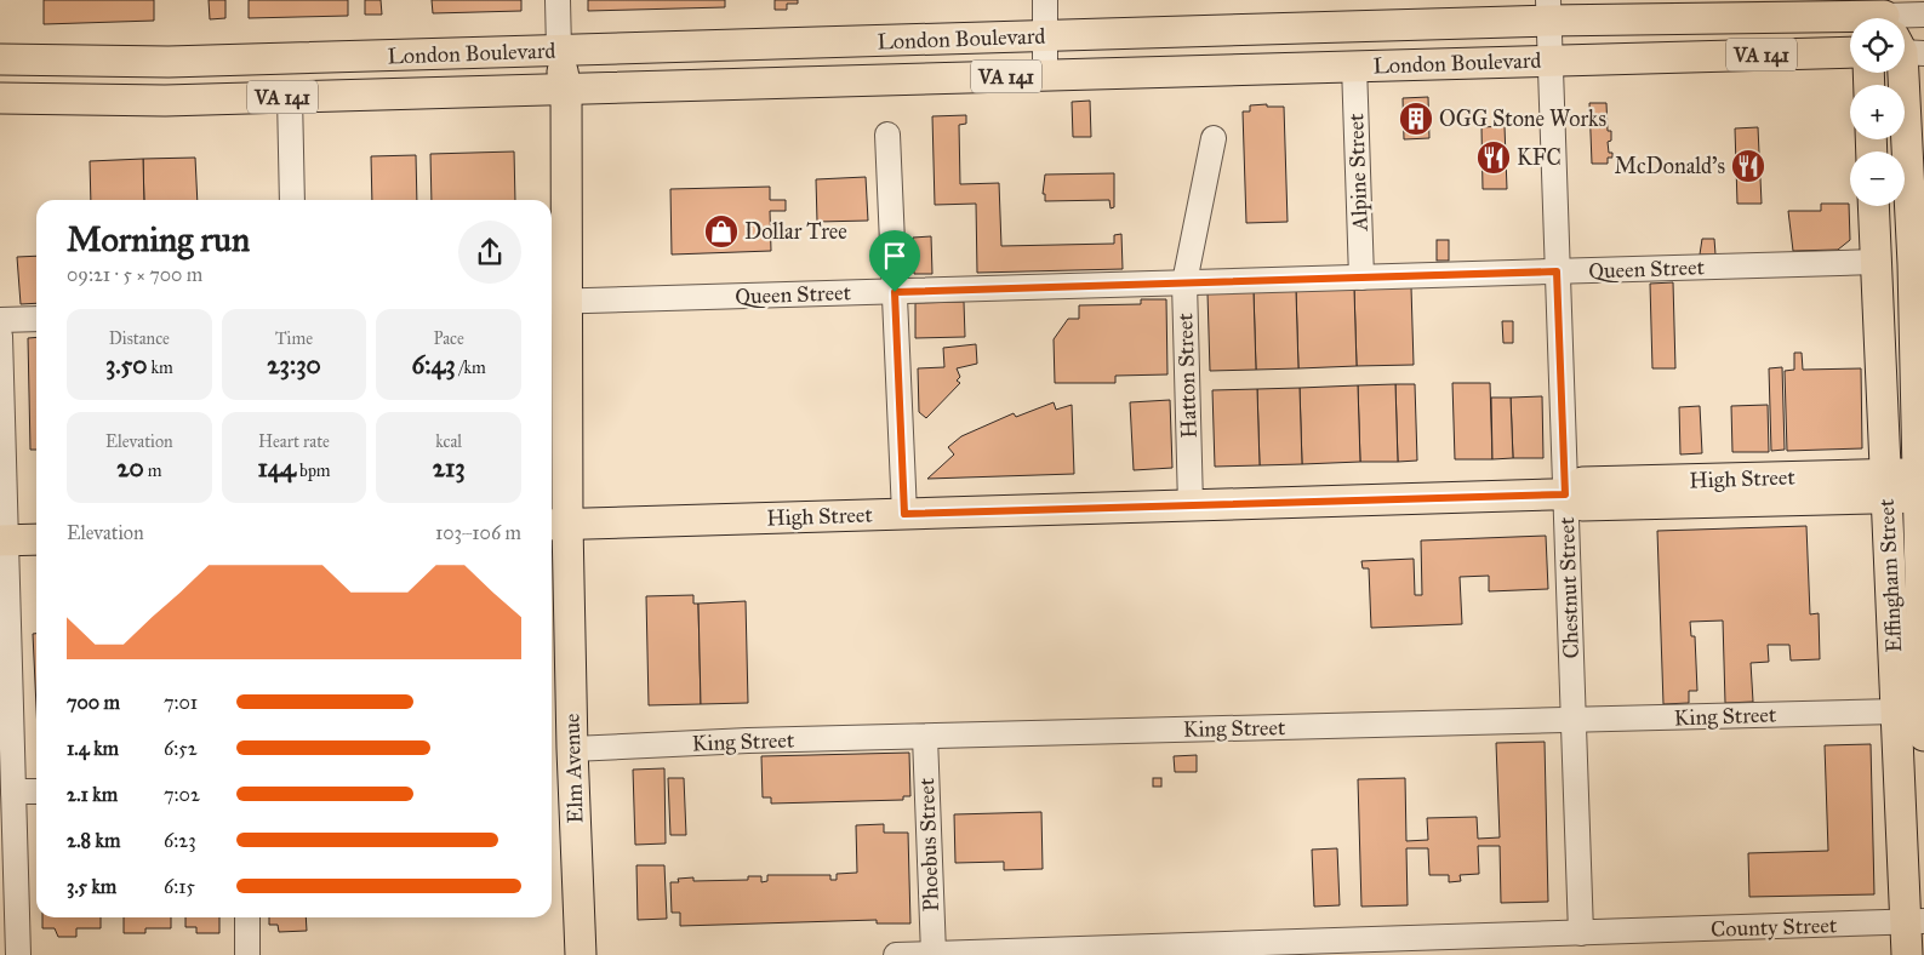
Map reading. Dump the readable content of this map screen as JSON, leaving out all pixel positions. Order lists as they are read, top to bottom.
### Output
{
  "streets": {
    "main road": [
      "London Boulevard",
      "VA 141",
      "High Street",
      "Effingham Street",
      "Elm Avenue"
    ],
    "street": [
      "Alpine Street",
      "Queen Street",
      "Hatton Street",
      "Chestnut Street",
      "King Street",
      "Phoebus Street",
      "County Street"
    ]
  },
  "crossings": [
    ["London Boulevard", "Alpine Street"],
    ["London Boulevard", "Chestnut Street"],
    ["London Boulevard", "Elm Avenue"],
    ["Alpine Street", "Queen Street"],
    ["Queen Street", "Hatton Street"],
    ["Queen Street", "Effingham Street"],
    ["Queen Street", "Chestnut Street"],
    ["Queen Street", "Elm Avenue"],
    ["Hatton Street", "High Street"],
    ["High Street", "Effingham Street"],
    ["High Street", "Chestnut Street"],
    ["High Street", "Elm Avenue"],
    ["Effingham Street", "King Street"],
    ["Effingham Street", "County Street"],
    ["Chestnut Street", "King Street"],
    ["Chestnut Street", "County Street"],
    ["King Street", "Elm Avenue"],
    ["King Street", "Phoebus Street"],
    ["Phoebus Street", "County Street"]
  ],
  "places": {
    "building": ["OGG Stone Works"],
    "restaurant": ["KFC", "McDonald's"],
    "shop": ["Dollar Tree"]
  },
  "page": {
    "map_buttons": ["+", "−"],
    "heading": ["Morning run", "09:21 · 5 × 700 m"],
    "stats": [
      ["Distance", "3.50 km"],
      ["Time", "23:30"],
      ["Pace", "6:43 /km"],
      ["Elevation", "20 m"],
      ["Heart rate", "144 bpm"],
      ["kcal", "213"]
    ],
    "chart": ["Elevation", "103–106 m"],
    "list": [
      {
        "name": "700 m",
        "note": "7:01"
      },
      {
        "name": "1.4 km",
        "note": "6:52"
      },
      {
        "name": "2.1 km",
        "note": "7:02"
      },
      {
        "name": "2.8 km",
        "note": "6:23"
      },
      {
        "name": "3.5 km",
        "note": "6:15"
      }
    ]
  }
}
